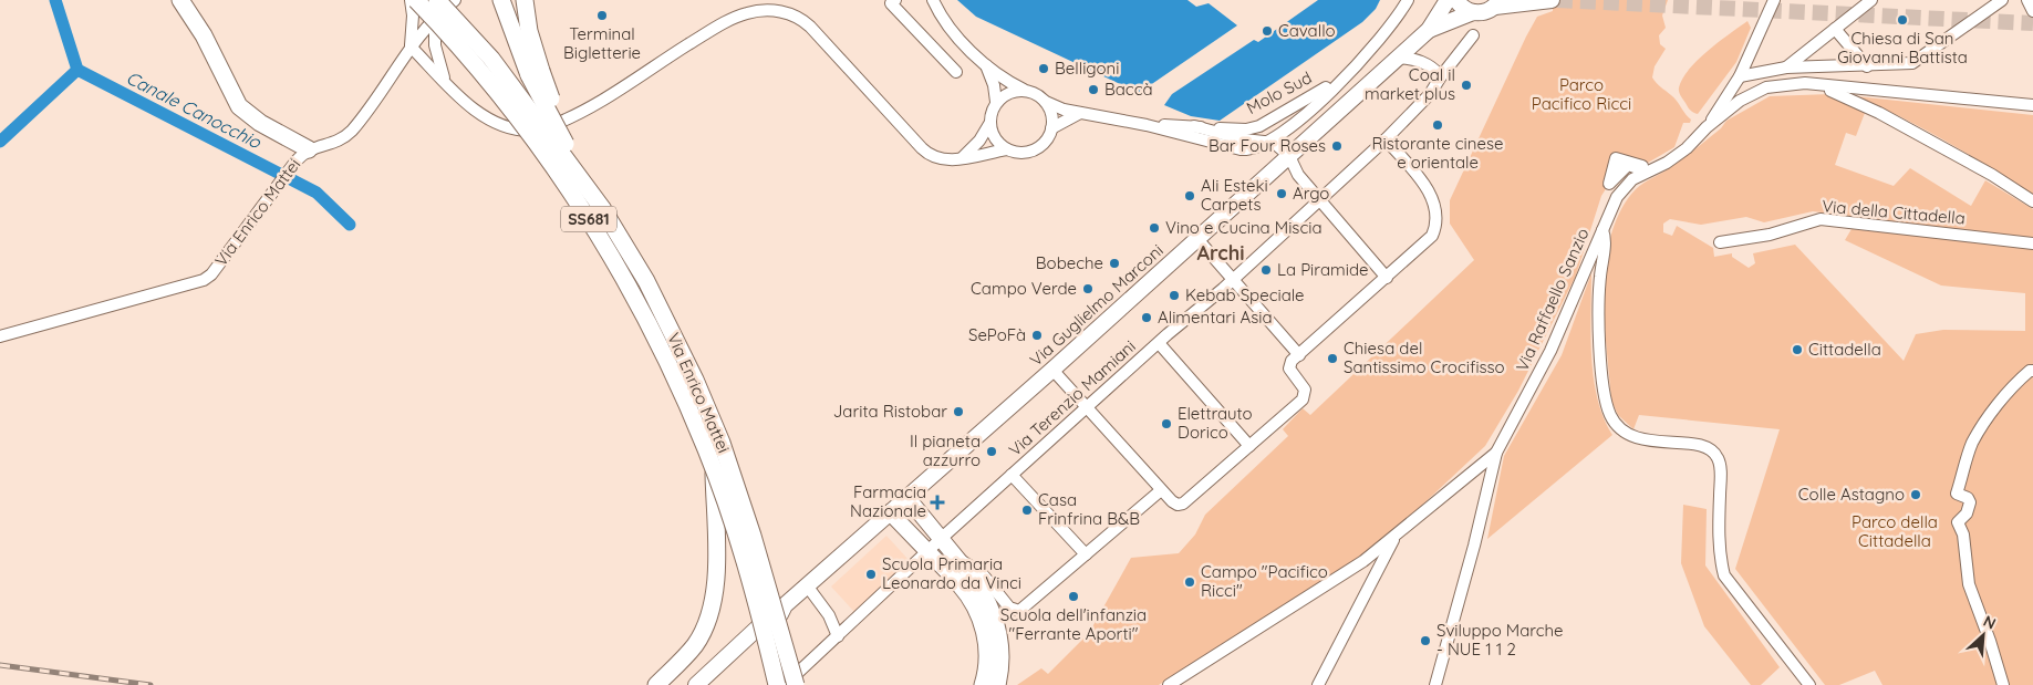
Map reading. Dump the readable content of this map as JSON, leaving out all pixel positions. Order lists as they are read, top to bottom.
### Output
{
  "streets": {
    "highway": ["Via Enrico Mattei", "SS681"],
    "main road": ["Via Guglielmo Marconi"],
    "street": [
      "Molo Sud",
      "Via della Cittadella",
      "Via Raffaello Sanzio",
      "Via Terenzio Mamiani"
    ]
  },
  "crossings": [
    ["Via Enrico Mattei", "SS681"]
  ],
  "districts": ["Archi"],
  "water": ["Canale Canocchio"],
  "parks": ["Parco Pacifico Ricci", "Parco della Cittadella"],
  "places": {
    "other": [
      "Terminal Bigletterie",
      "Chiesa di San Giovanni Battista",
      "Cavallo",
      "Belligoni",
      "Coal il market plus",
      "Baccà",
      "Ristorante cinese e orientale",
      "Bar Four Roses",
      "Argo",
      "Ali Esteki Carpets",
      "Vino e Cucina Miscia",
      "Bobeche",
      "La Piramide",
      "Campo Verde",
      "Kebab Speciale",
      "Alimentari Asia",
      "SePoFà",
      "Cittadella",
      "Chiesa del Santissimo Crocifisso",
      "Jarita Ristobar",
      "Elettrauto Dorico",
      "Il pianeta azzurro",
      "Colle Astagno",
      "Casa Frinfrina B&B",
      "Scuola Primaria Leonardo da Vinci",
      "Campo \"Pacifico Ricci\"",
      "Scuola dell'infanzia \"Ferrante Aporti\"",
      "Sviluppo Marche - NUE 1 1 2"
    ],
    "health": ["Farmacia Nazionale"]
  },
  "north": "top right"
}
